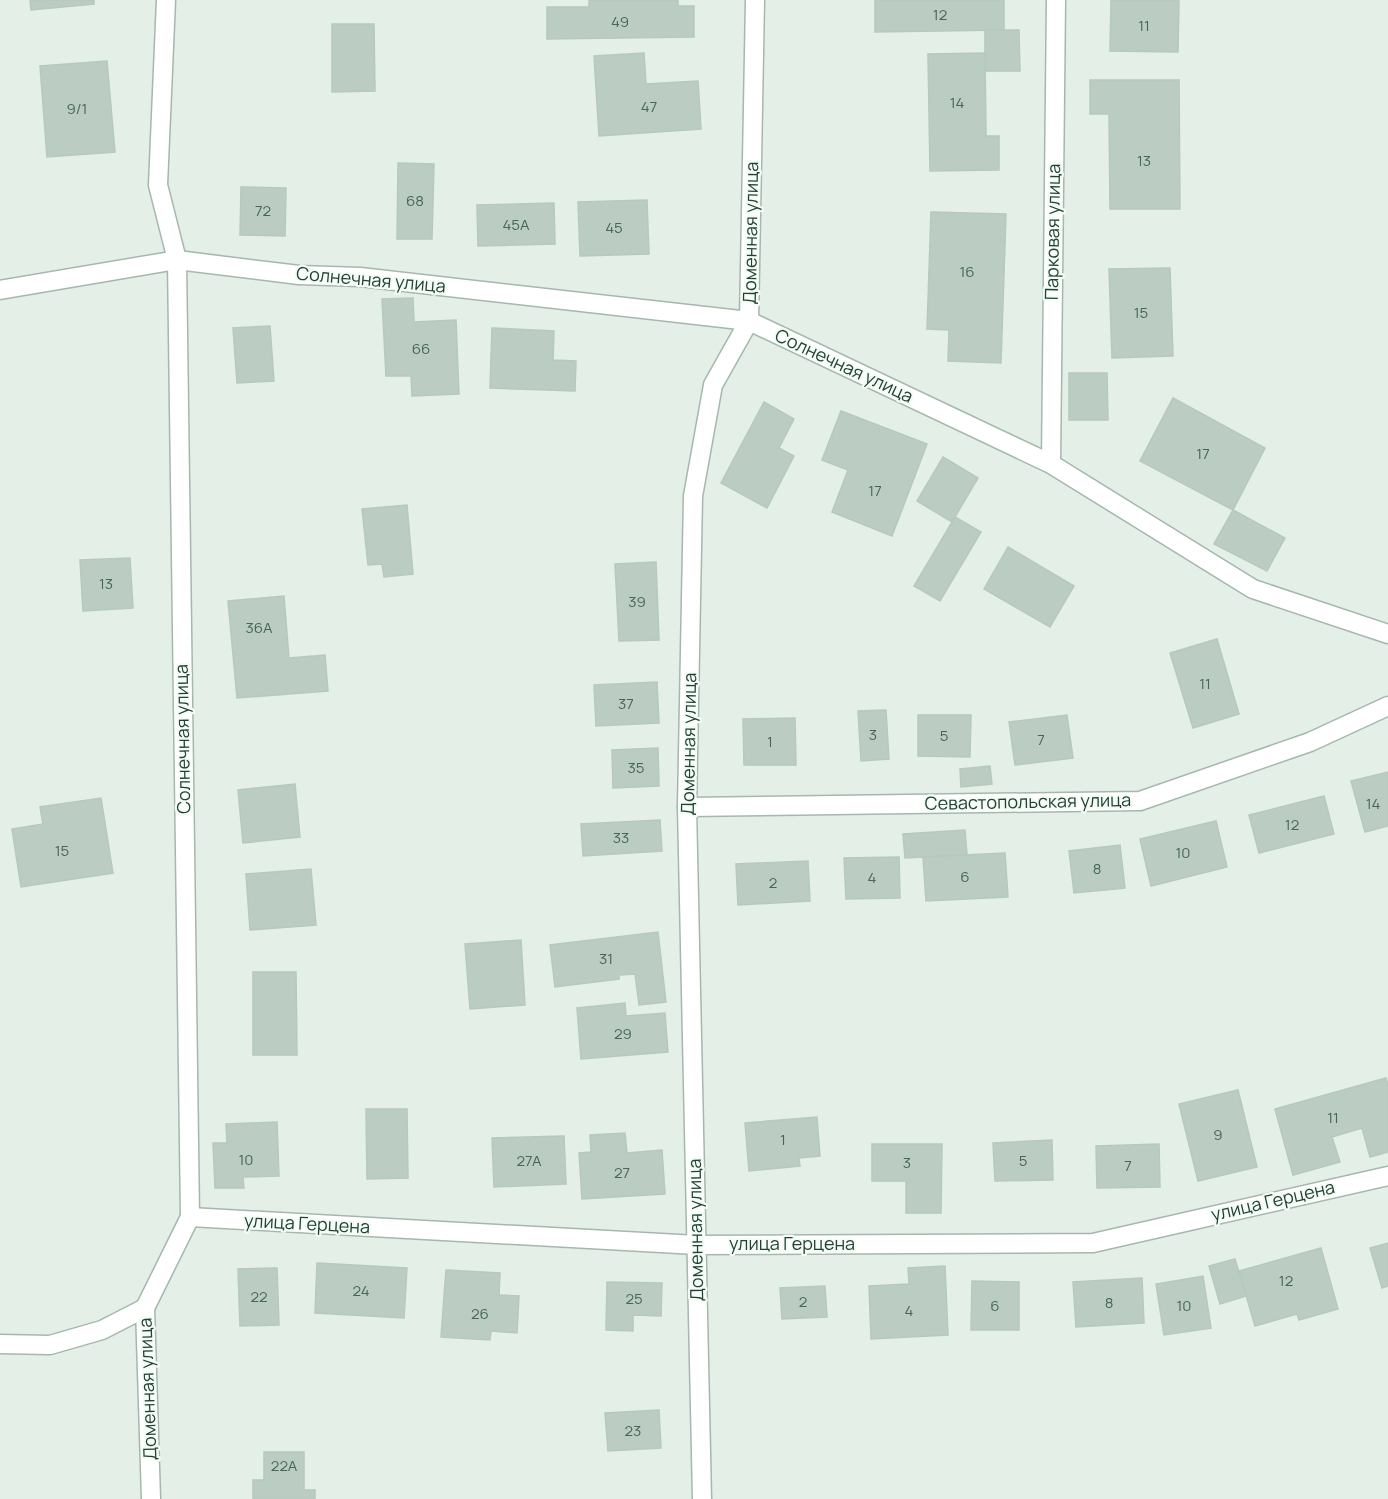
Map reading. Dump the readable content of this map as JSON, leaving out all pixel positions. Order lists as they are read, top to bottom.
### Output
{
  "streets": {
    "street": [
      "Парковая улица",
      "Доменная улица",
      "Солнечная улица",
      "Севастопольская улица",
      "улица Герцена"
    ]
  },
  "crossings": [
    ["Парковая улица", "Солнечная улица"],
    ["Доменная улица", "Солнечная улица"],
    ["Доменная улица", "Севастопольская улица"],
    ["Доменная улица", "улица Герцена"],
    ["Солнечная улица", "улица Герцена"]
  ],
  "house_numbers": [
    "12",
    "49",
    "11",
    "14",
    "47",
    "9/1",
    "13",
    "68",
    "72",
    "45А",
    "45",
    "16",
    "15",
    "66",
    "17",
    "17",
    "13",
    "39",
    "36А",
    "11",
    "37",
    "3",
    "5",
    "7",
    "1",
    "35",
    "14",
    "12",
    "33",
    "15",
    "10",
    "8",
    "6",
    "4",
    "2",
    "31",
    "29",
    "11",
    "9",
    "1",
    "10",
    "27А",
    "5",
    "3",
    "7",
    "27",
    "12",
    "24",
    "22",
    "25",
    "2",
    "8",
    "6",
    "10",
    "4",
    "26",
    "23",
    "22А"
  ]
}
